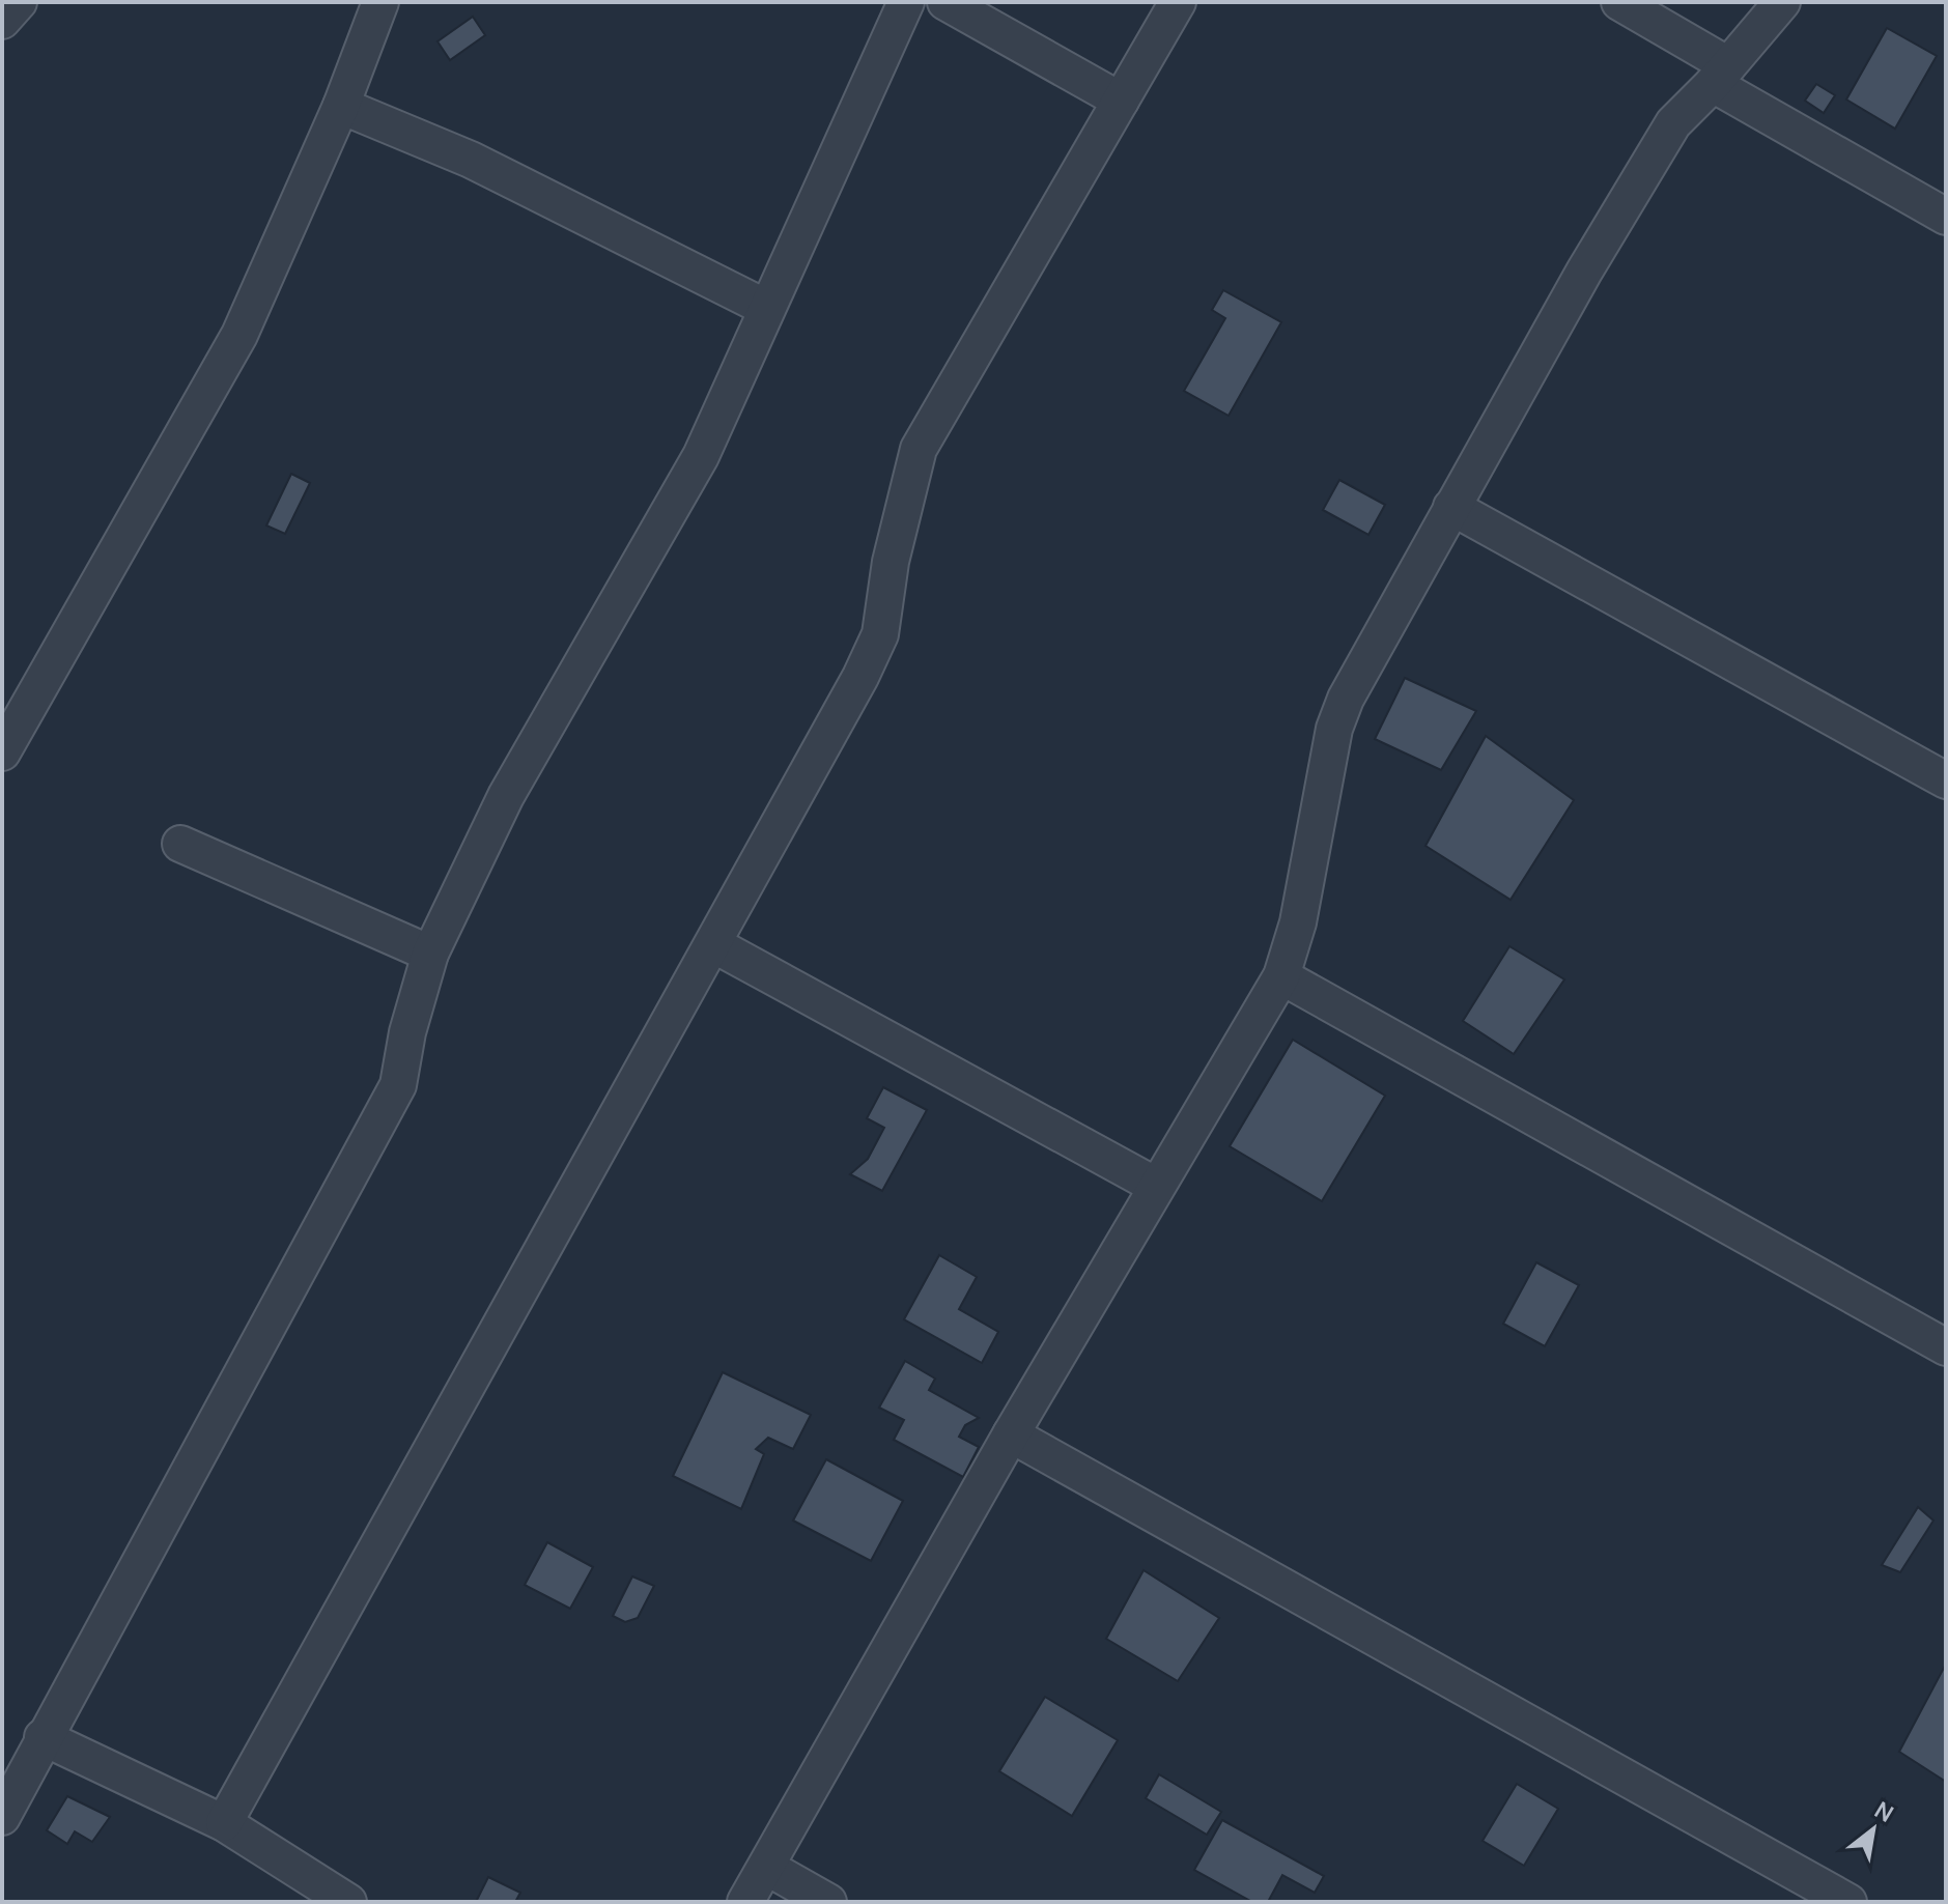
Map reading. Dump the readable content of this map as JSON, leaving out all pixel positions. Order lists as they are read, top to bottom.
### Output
{
  "north": "top right"
}
